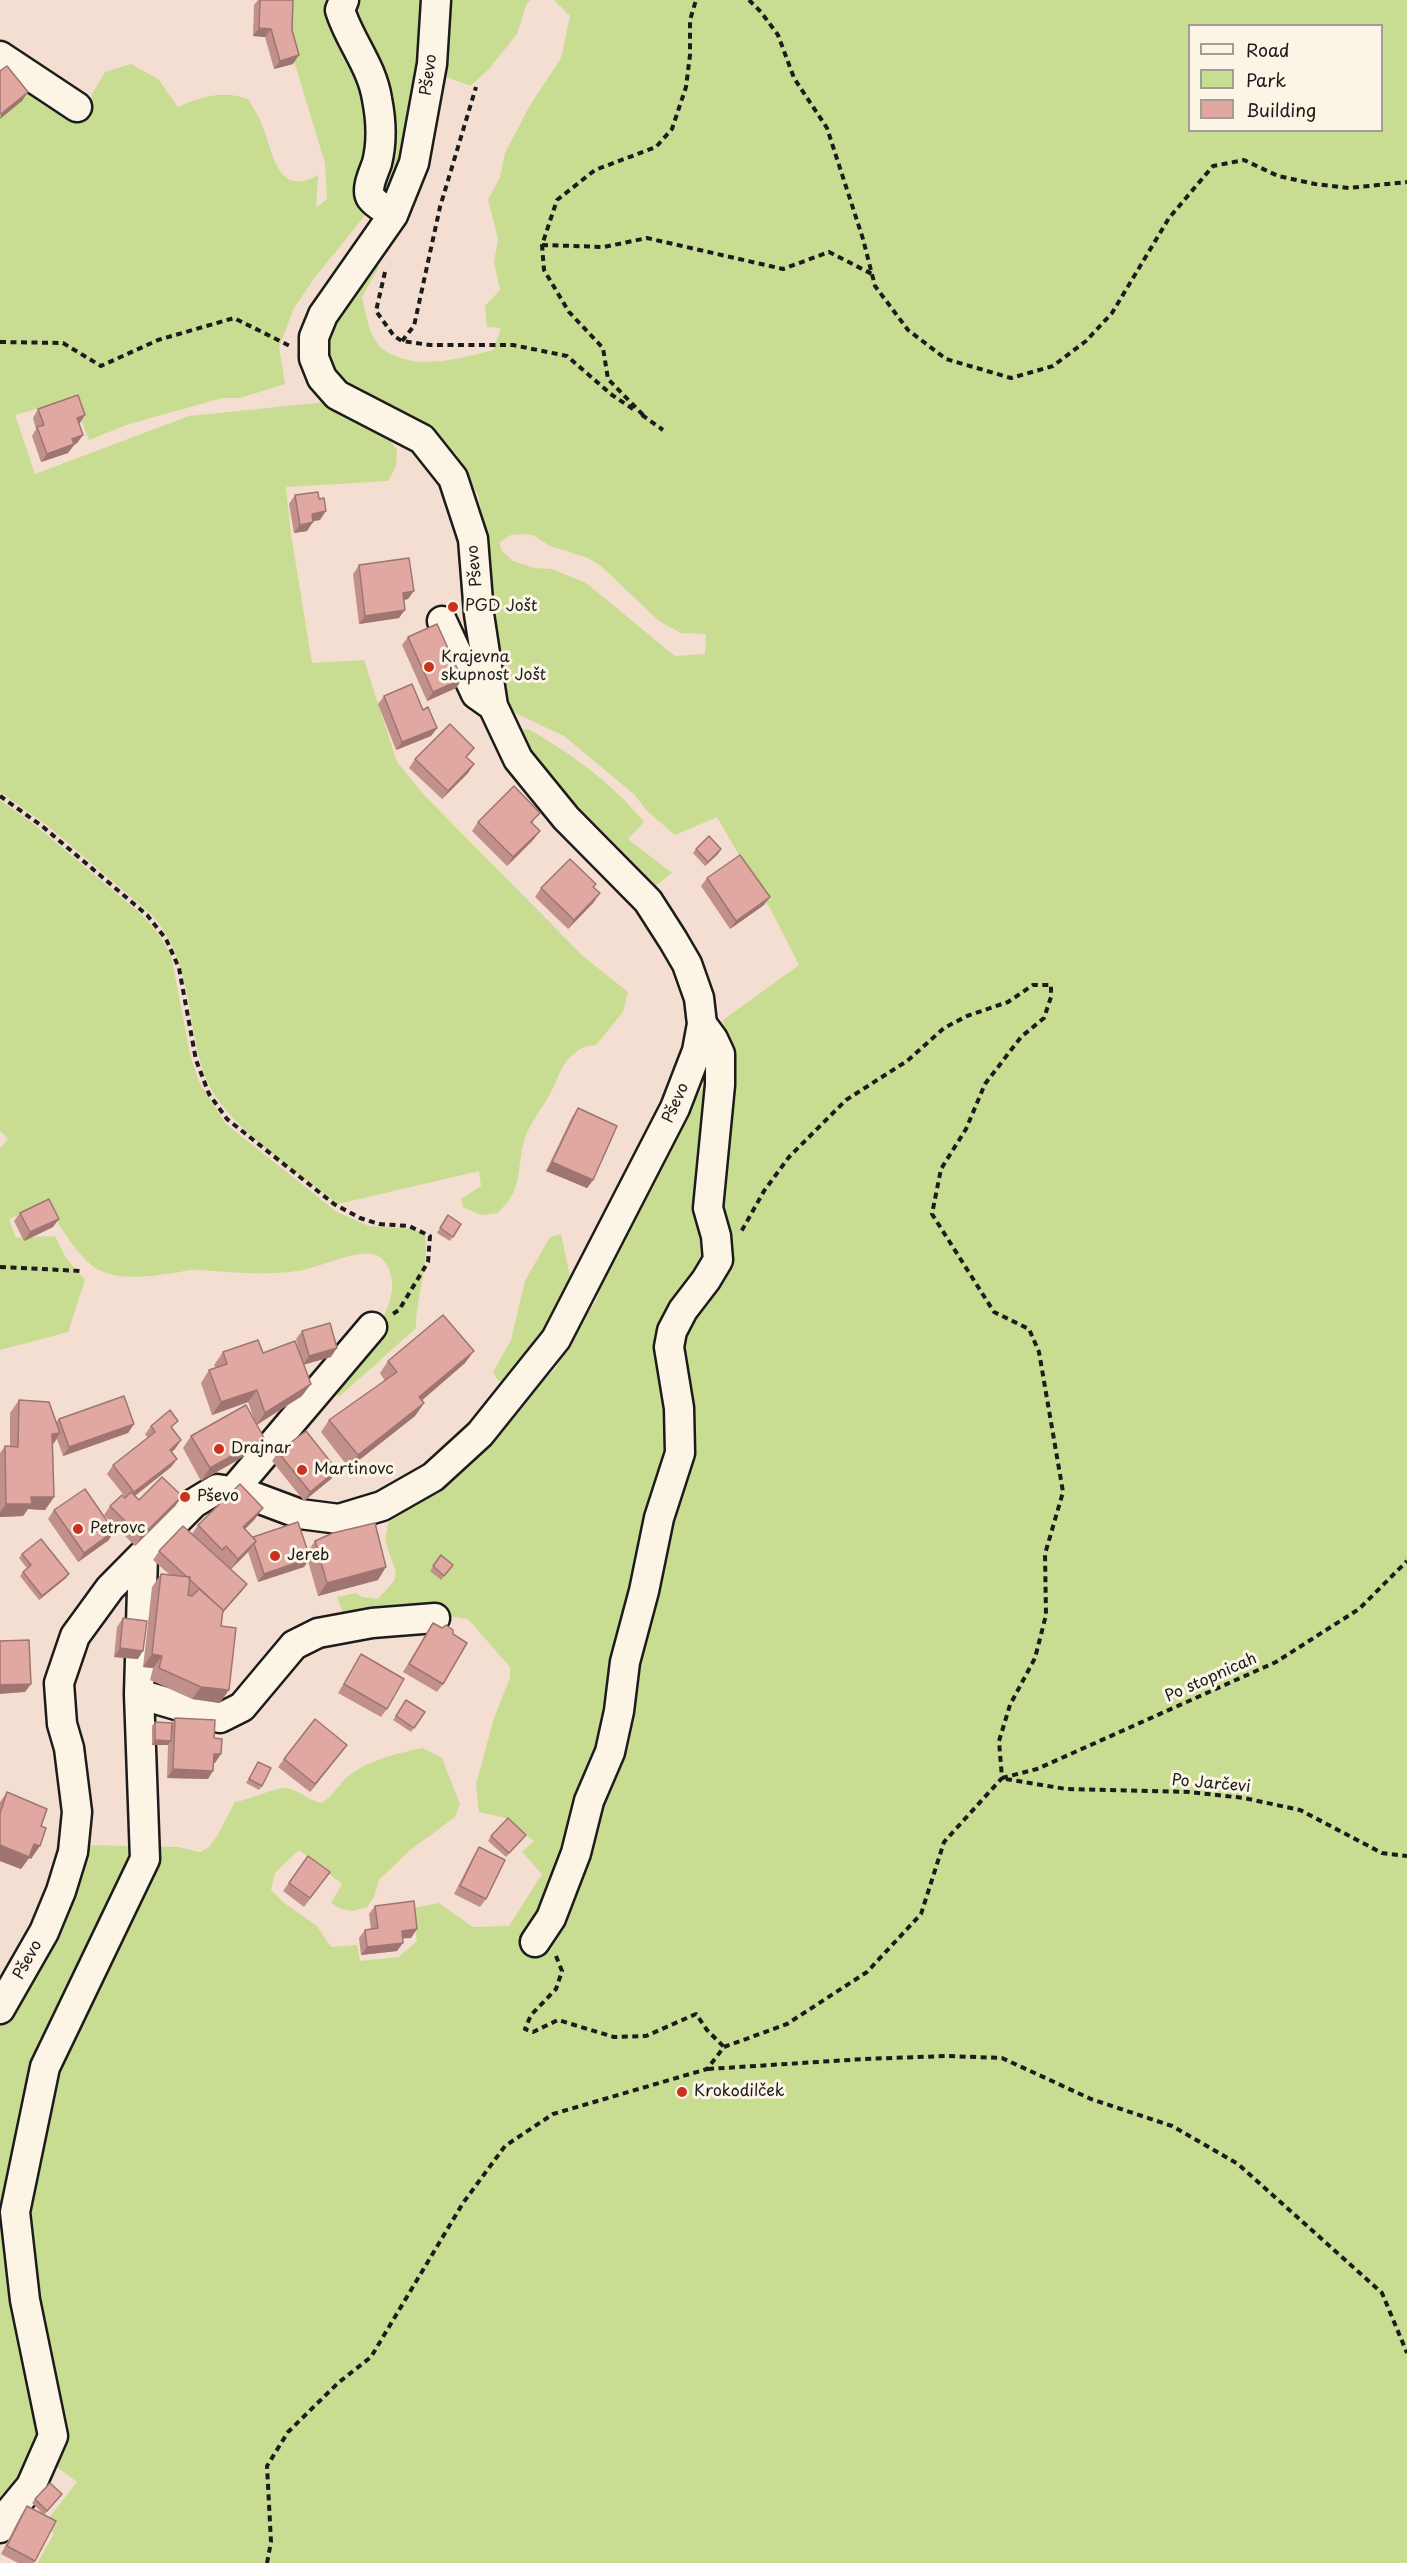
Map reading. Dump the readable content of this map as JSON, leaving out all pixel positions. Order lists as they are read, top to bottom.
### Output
{
  "streets": {
    "street": ["Pševo"],
    "path": ["Po stopnicah", "Po Jarčevi"]
  },
  "crossings": [
    ["Po stopnicah", "Po Jarčevi"]
  ],
  "places": [
    "PGD Jošt",
    "Krajevna skupnost Jošt",
    "Drajnar",
    "Martinovc",
    "Pševo",
    "Petrovc",
    "Jereb",
    "Krokodilček"
  ],
  "legend": ["Road", "Park", "Building"]
}
